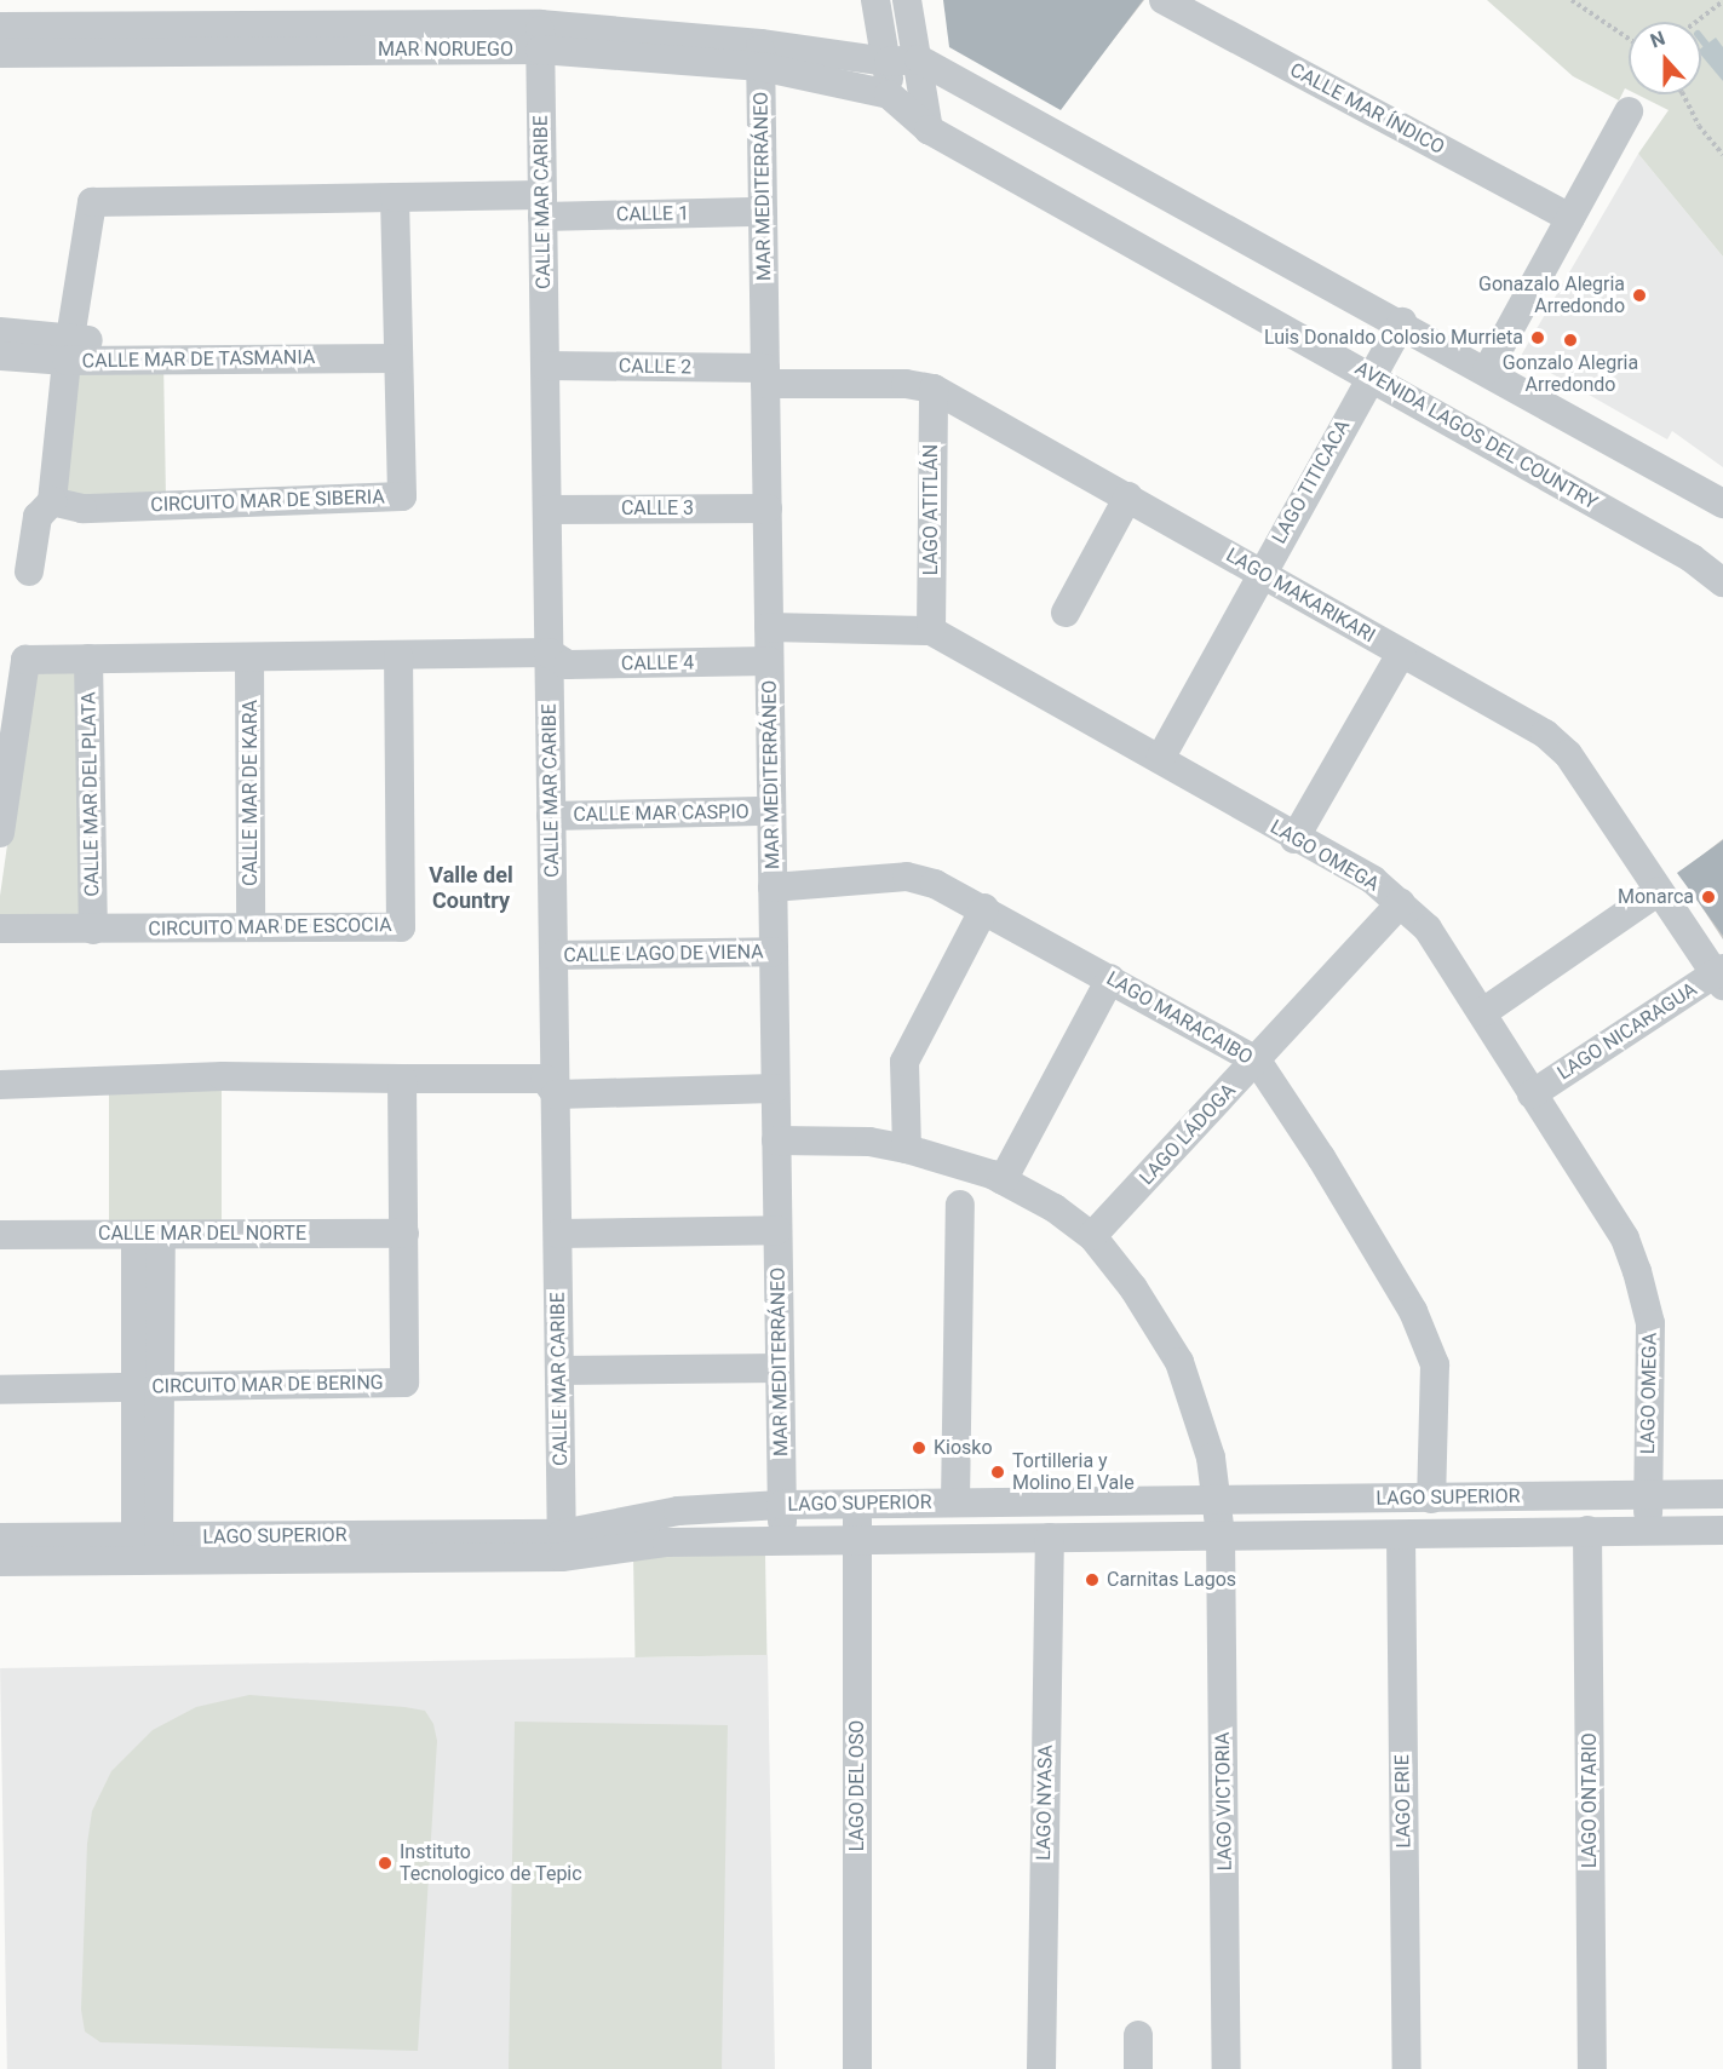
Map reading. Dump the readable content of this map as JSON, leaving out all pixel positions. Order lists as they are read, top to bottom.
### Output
{
  "streets": {
    "street": [
      "MAR NORUEGO",
      "CALLE MAR ÍNDICO",
      "MAR MEDITERRÁNEO",
      "CALLE MAR CARIBE",
      "CALLE 1",
      "CALLE MAR DE TASMANIA",
      "CALLE 2",
      "AVENIDA LAGOS DEL COUNTRY",
      "LAGO TITICACA",
      "CIRCUITO MAR DE SIBERIA",
      "CALLE 3",
      "LAGO ATITLÁN",
      "LAGO MAKARIKARI",
      "CALLE 4",
      "CALLE MAR DE KARA",
      "CALLE MAR DEL PLATA",
      "CALLE MAR CASPIO",
      "LAGO OMEGA",
      "CIRCUITO MAR DE ESCOCIA",
      "CALLE LAGO DE VIENA",
      "LAGO MARACAIBO",
      "LAGO NICARAGUA",
      "LAGO LÁDOGA",
      "CALLE MAR DEL NORTE",
      "CIRCUITO MAR DE BERING",
      "LAGO SUPERIOR",
      "LAGO DEL OSO",
      "LAGO ONTARIO",
      "LAGO VICTORIA",
      "LAGO ERIE",
      "LAGO NYASA"
    ]
  },
  "crossings": [
    ["MAR NORUEGO", "MAR MEDITERRÁNEO"],
    ["MAR NORUEGO", "CALLE MAR CARIBE"],
    ["MAR NORUEGO", "AVENIDA LAGOS DEL COUNTRY"],
    ["MAR MEDITERRÁNEO", "CALLE 1"],
    ["MAR MEDITERRÁNEO", "CALLE 2"],
    ["MAR MEDITERRÁNEO", "CALLE 3"],
    ["MAR MEDITERRÁNEO", "LAGO MAKARIKARI"],
    ["MAR MEDITERRÁNEO", "CALLE 4"],
    ["MAR MEDITERRÁNEO", "CALLE MAR CASPIO"],
    ["MAR MEDITERRÁNEO", "LAGO OMEGA"],
    ["MAR MEDITERRÁNEO", "CALLE LAGO DE VIENA"],
    ["MAR MEDITERRÁNEO", "LAGO MARACAIBO"],
    ["MAR MEDITERRÁNEO", "LAGO SUPERIOR"],
    ["MAR MEDITERRÁNEO", "LAGO VICTORIA"],
    ["CALLE MAR CARIBE", "CALLE 1"],
    ["CALLE MAR CARIBE", "CALLE 2"],
    ["CALLE MAR CARIBE", "CALLE 3"],
    ["CALLE MAR CARIBE", "CALLE 4"],
    ["CALLE MAR CARIBE", "CALLE MAR CASPIO"],
    ["CALLE MAR CARIBE", "CALLE LAGO DE VIENA"],
    ["CALLE MAR CARIBE", "LAGO SUPERIOR"],
    ["CALLE 1", "CIRCUITO MAR DE SIBERIA"],
    ["CALLE MAR DE TASMANIA", "CIRCUITO MAR DE SIBERIA"],
    ["CALLE 2", "LAGO MAKARIKARI"],
    ["AVENIDA LAGOS DEL COUNTRY", "LAGO TITICACA"],
    ["LAGO TITICACA", "LAGO MAKARIKARI"],
    ["LAGO TITICACA", "LAGO OMEGA"],
    ["LAGO ATITLÁN", "LAGO MAKARIKARI"],
    ["LAGO ATITLÁN", "LAGO OMEGA"],
    ["LAGO MAKARIKARI", "LAGO NICARAGUA"],
    ["CALLE MAR DE KARA", "CIRCUITO MAR DE ESCOCIA"],
    ["CALLE MAR DEL PLATA", "CIRCUITO MAR DE ESCOCIA"],
    ["LAGO OMEGA", "LAGO NICARAGUA"],
    ["LAGO OMEGA", "LAGO LÁDOGA"],
    ["LAGO OMEGA", "LAGO SUPERIOR"],
    ["LAGO MARACAIBO", "LAGO LÁDOGA"],
    ["LAGO MARACAIBO", "LAGO SUPERIOR"],
    ["LAGO LÁDOGA", "LAGO VICTORIA"],
    ["CALLE MAR DEL NORTE", "CIRCUITO MAR DE BERING"],
    ["LAGO SUPERIOR", "LAGO DEL OSO"],
    ["LAGO SUPERIOR", "LAGO ONTARIO"],
    ["LAGO SUPERIOR", "LAGO VICTORIA"],
    ["LAGO SUPERIOR", "LAGO ERIE"],
    ["LAGO SUPERIOR", "LAGO NYASA"]
  ],
  "districts": ["Valle del Country"],
  "places": [
    "Gonazalo Alegria Arredondo",
    "Luis Donaldo Colosio Murrieta",
    "Gonzalo Alegria Arredondo",
    "Monarca",
    "Kiosko",
    "Tortilleria y Molino El Vale",
    "Carnitas Lagos",
    "Instituto Tecnologico de Tepic"
  ],
  "north": "top"
}
